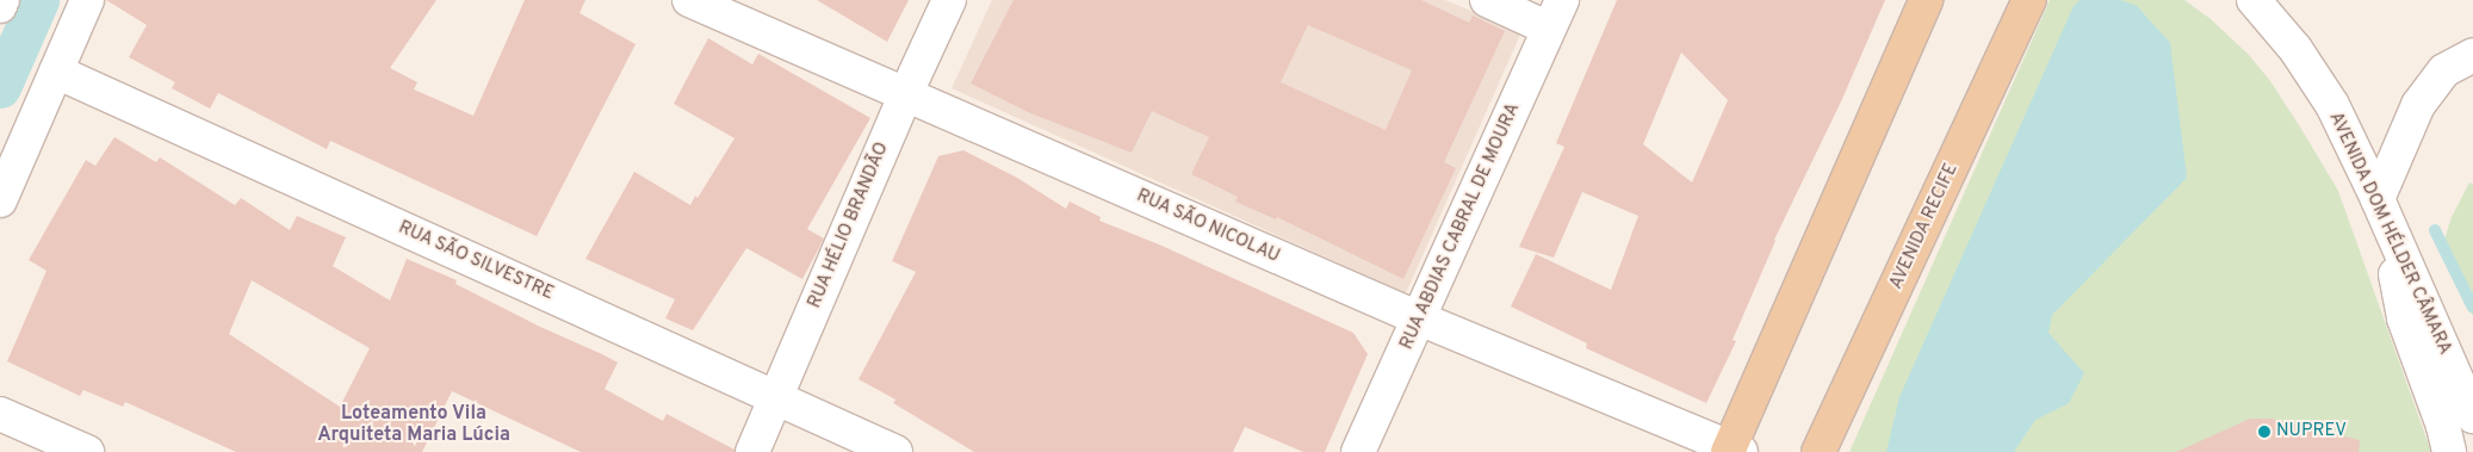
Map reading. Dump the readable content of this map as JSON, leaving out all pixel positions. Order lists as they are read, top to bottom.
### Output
{
  "streets": {
    "main road": ["AVENIDA RECIFE"],
    "street": [
      "RUA HÉLIO BRANDÃO",
      "RUA SÃO NICOLAU",
      "RUA ABDIAS CABRAL DE MOURA",
      "AVENIDA DOM HÉLDER CÂMARA",
      "RUA SÃO SILVESTRE"
    ]
  },
  "crossings": [
    ["RUA HÉLIO BRANDÃO", "RUA SÃO NICOLAU"],
    ["RUA HÉLIO BRANDÃO", "RUA SÃO SILVESTRE"],
    ["RUA SÃO NICOLAU", "RUA ABDIAS CABRAL DE MOURA"]
  ],
  "districts": ["Loteamento Vila Arquiteta Maria Lúcia"],
  "places": ["NUPREV"]
}
